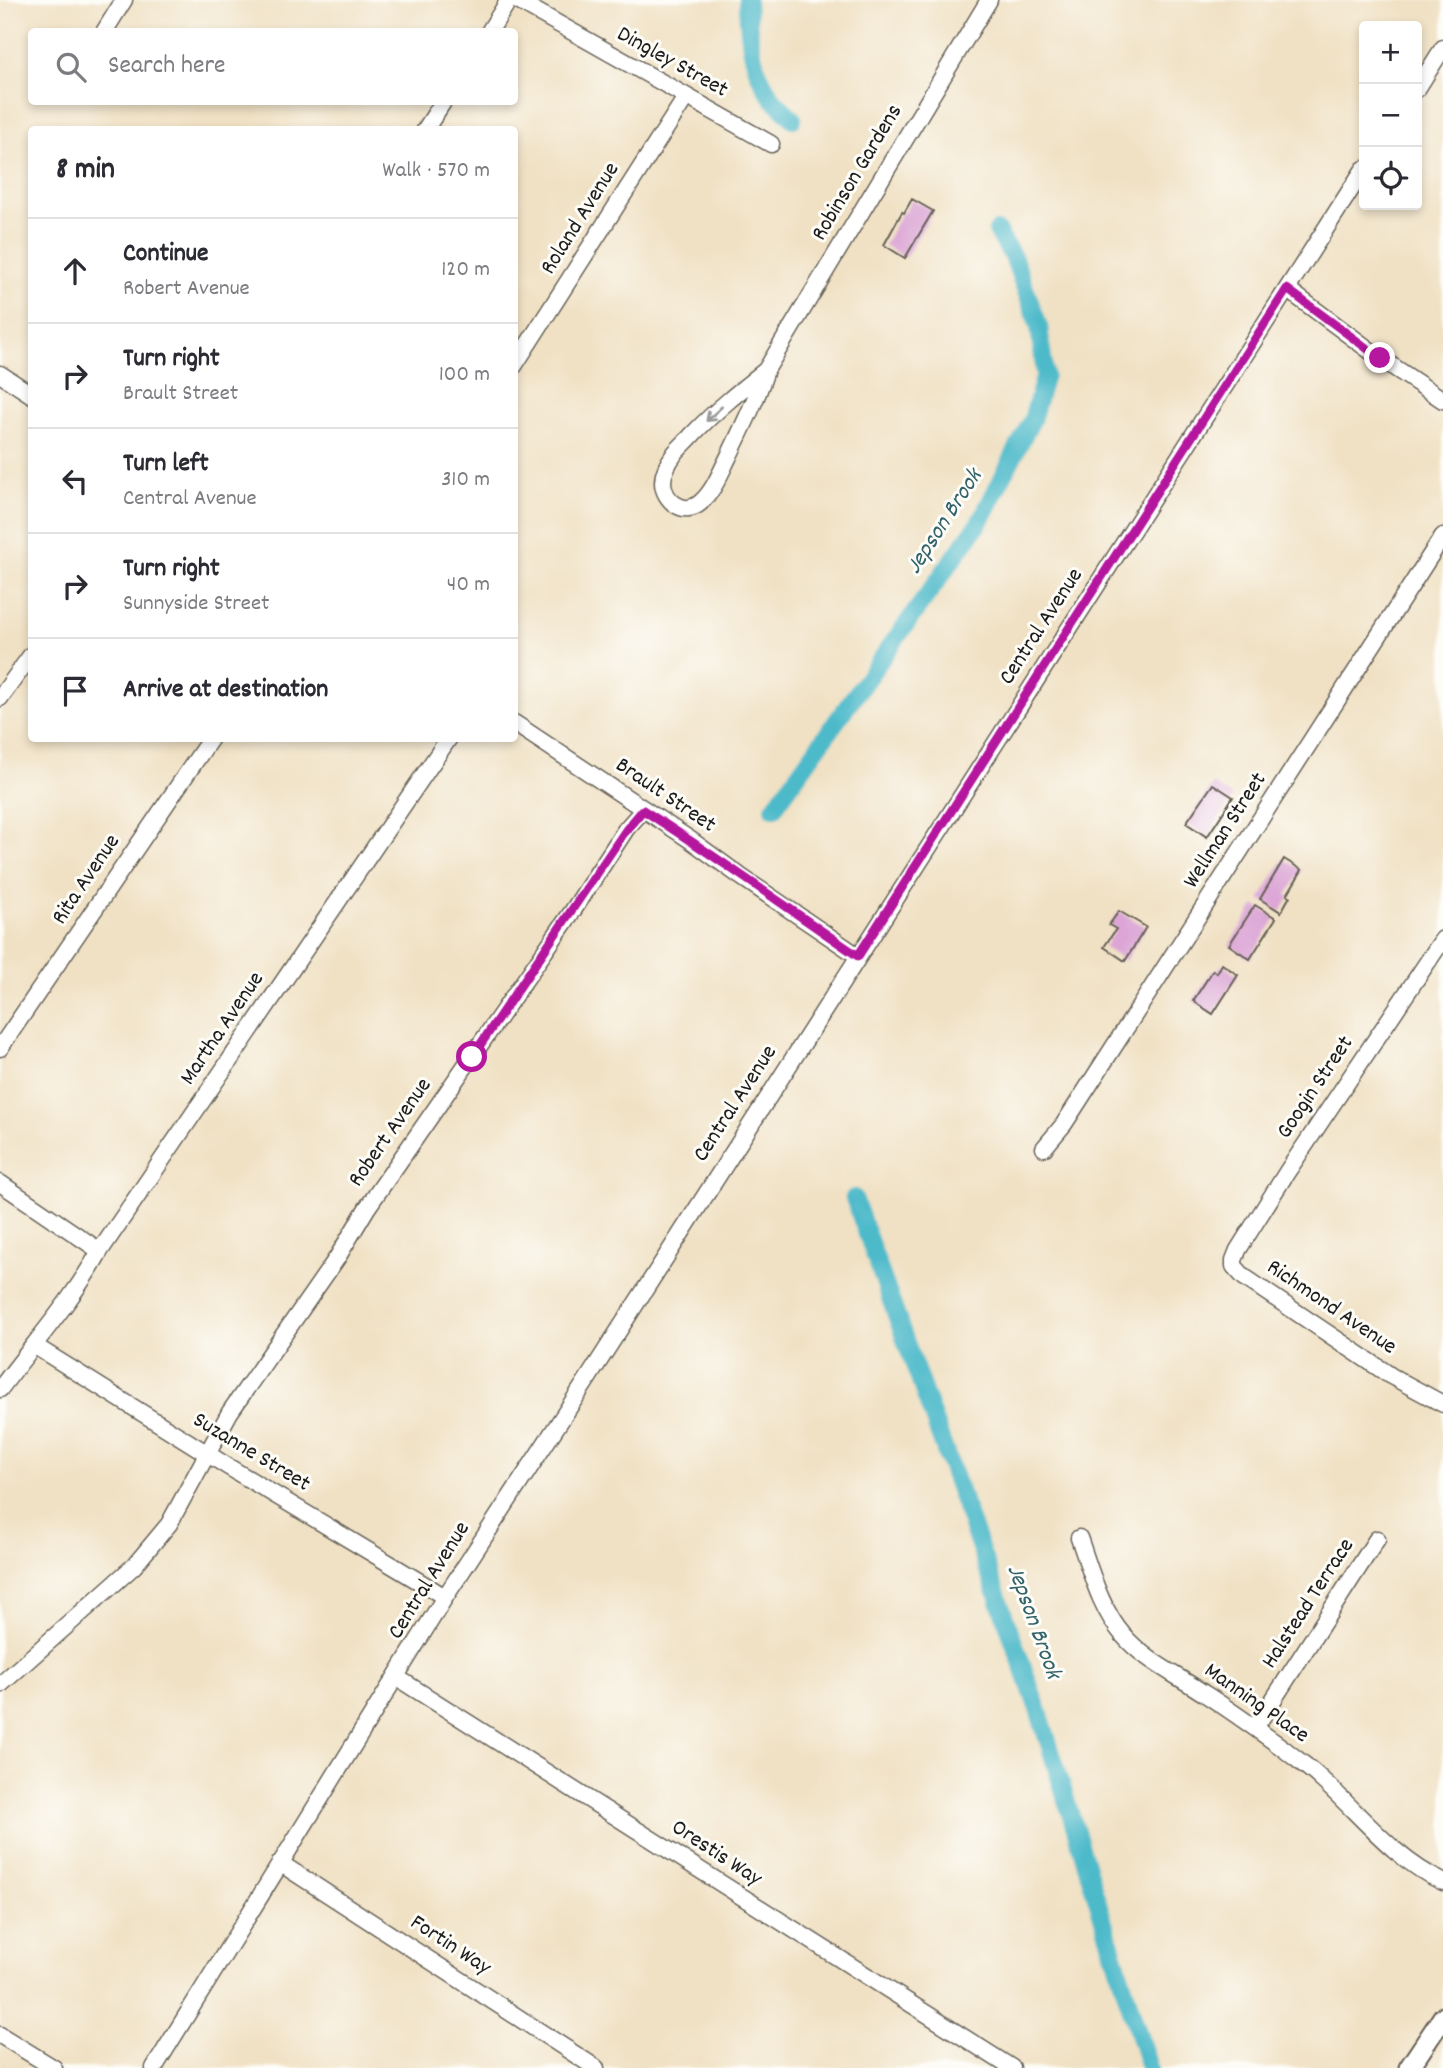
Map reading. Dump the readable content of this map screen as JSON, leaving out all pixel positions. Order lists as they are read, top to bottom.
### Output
{
  "streets": {
    "street": [
      "Dingley Street",
      "Robinson Gardens",
      "Roland Avenue",
      "Central Avenue",
      "Brault Street",
      "Wellman Street",
      "Rita Avenue",
      "Martha Avenue",
      "Googin Street",
      "Robert Avenue",
      "Richmond Avenue",
      "Suzanne Street",
      "Halstead Terrace",
      "Manning Place",
      "Orestis Way",
      "Fortin Way"
    ]
  },
  "crossings": [
    ["Dingley Street", "Roland Avenue"],
    ["Central Avenue", "Brault Street"],
    ["Central Avenue", "Suzanne Street"],
    ["Central Avenue", "Orestis Way"],
    ["Central Avenue", "Fortin Way"],
    ["Brault Street", "Robert Avenue"],
    ["Martha Avenue", "Suzanne Street"],
    ["Googin Street", "Richmond Avenue"],
    ["Robert Avenue", "Suzanne Street"],
    ["Halstead Terrace", "Manning Place"]
  ],
  "water": ["Jepson Brook"],
  "page": {
    "map_buttons": ["+", "−"],
    "search": "Search here",
    "heading": ["8 min", "Walk · 570 m"],
    "list": [
      ["Continue", "Robert Avenue", "120 m"],
      ["Turn right", "Brault Street", "100 m"],
      ["Turn left", "Central Avenue", "310 m"],
      ["Turn right", "Sunnyside Street", "40 m"],
      "Arrive at destination"
    ]
  }
}
